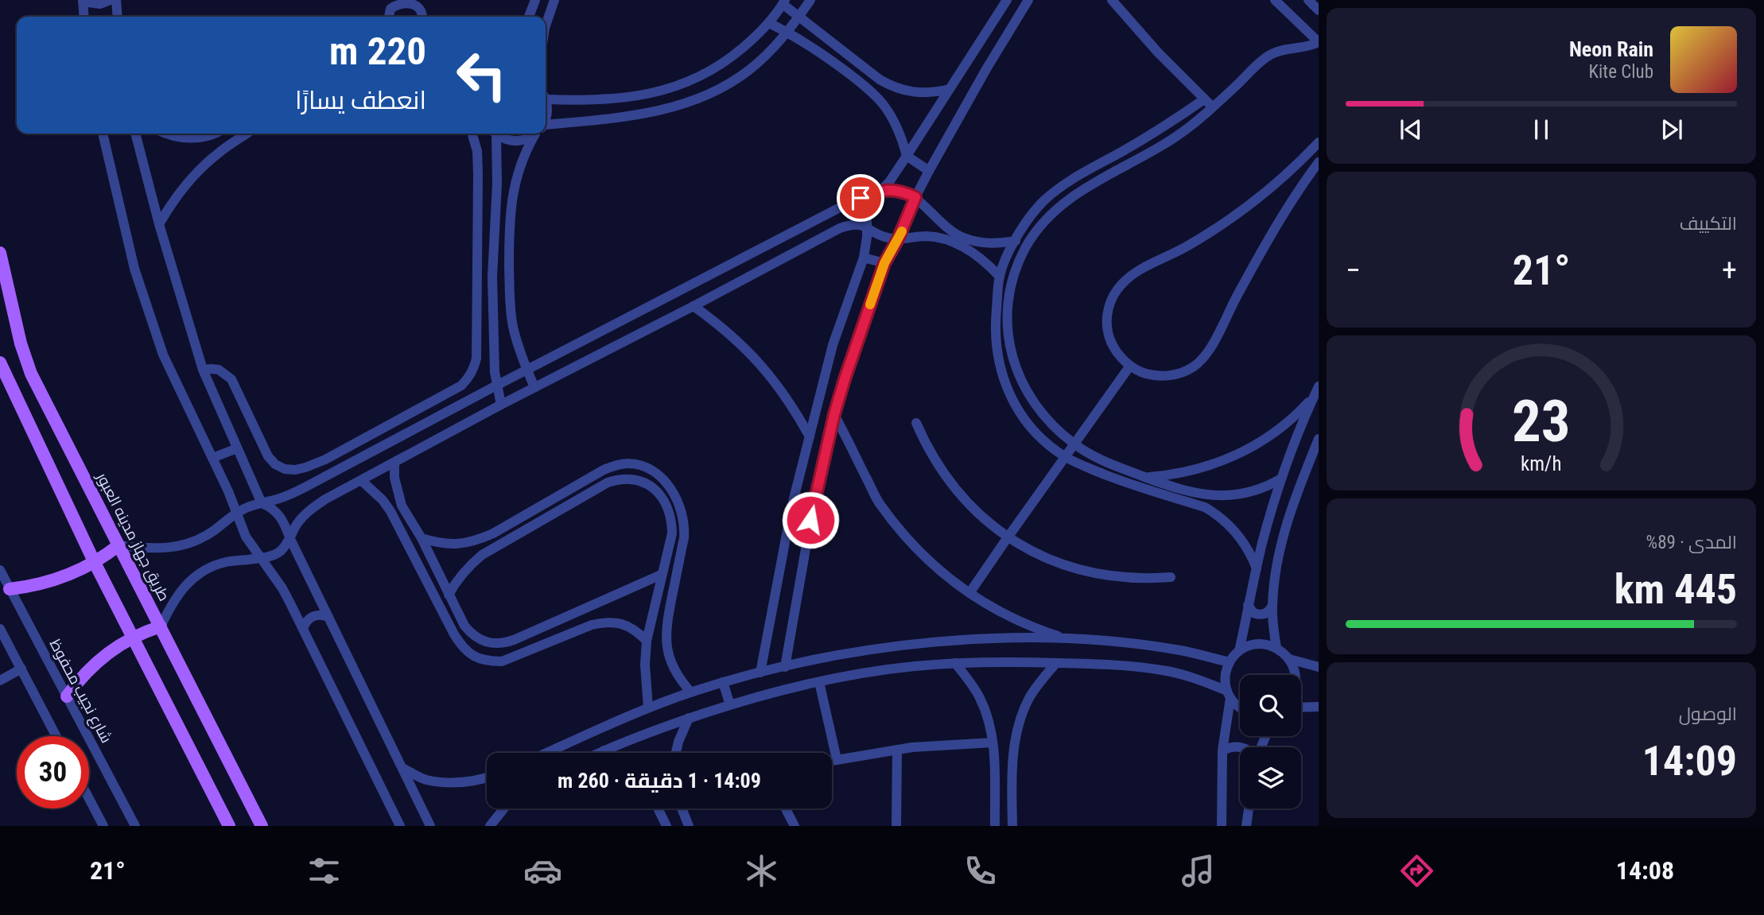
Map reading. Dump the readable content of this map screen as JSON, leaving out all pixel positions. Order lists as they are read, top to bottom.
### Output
{
  "streets": {
    "main road": ["طريق جهاز مدينه العبور"],
    "street": ["شارع نجيب محفوظ"]
  },
  "page": {
    "turn": ["220 m", "انعطف يسارًا"],
    "song": ["Neon Rain", "Kite Club"],
    "tile": [
      "التكييف",
      ["المدى · 89%", "445 km"],
      ["الوصول", "14:09"]
    ],
    "heat": ["−", "21°", "+"],
    "limit": "30",
    "trip": "14:09 · 1 دقيقة · 260 m",
    "tabs": ["14:08", "21°"],
    "gauge": ["23", "km/h"]
  }
}
